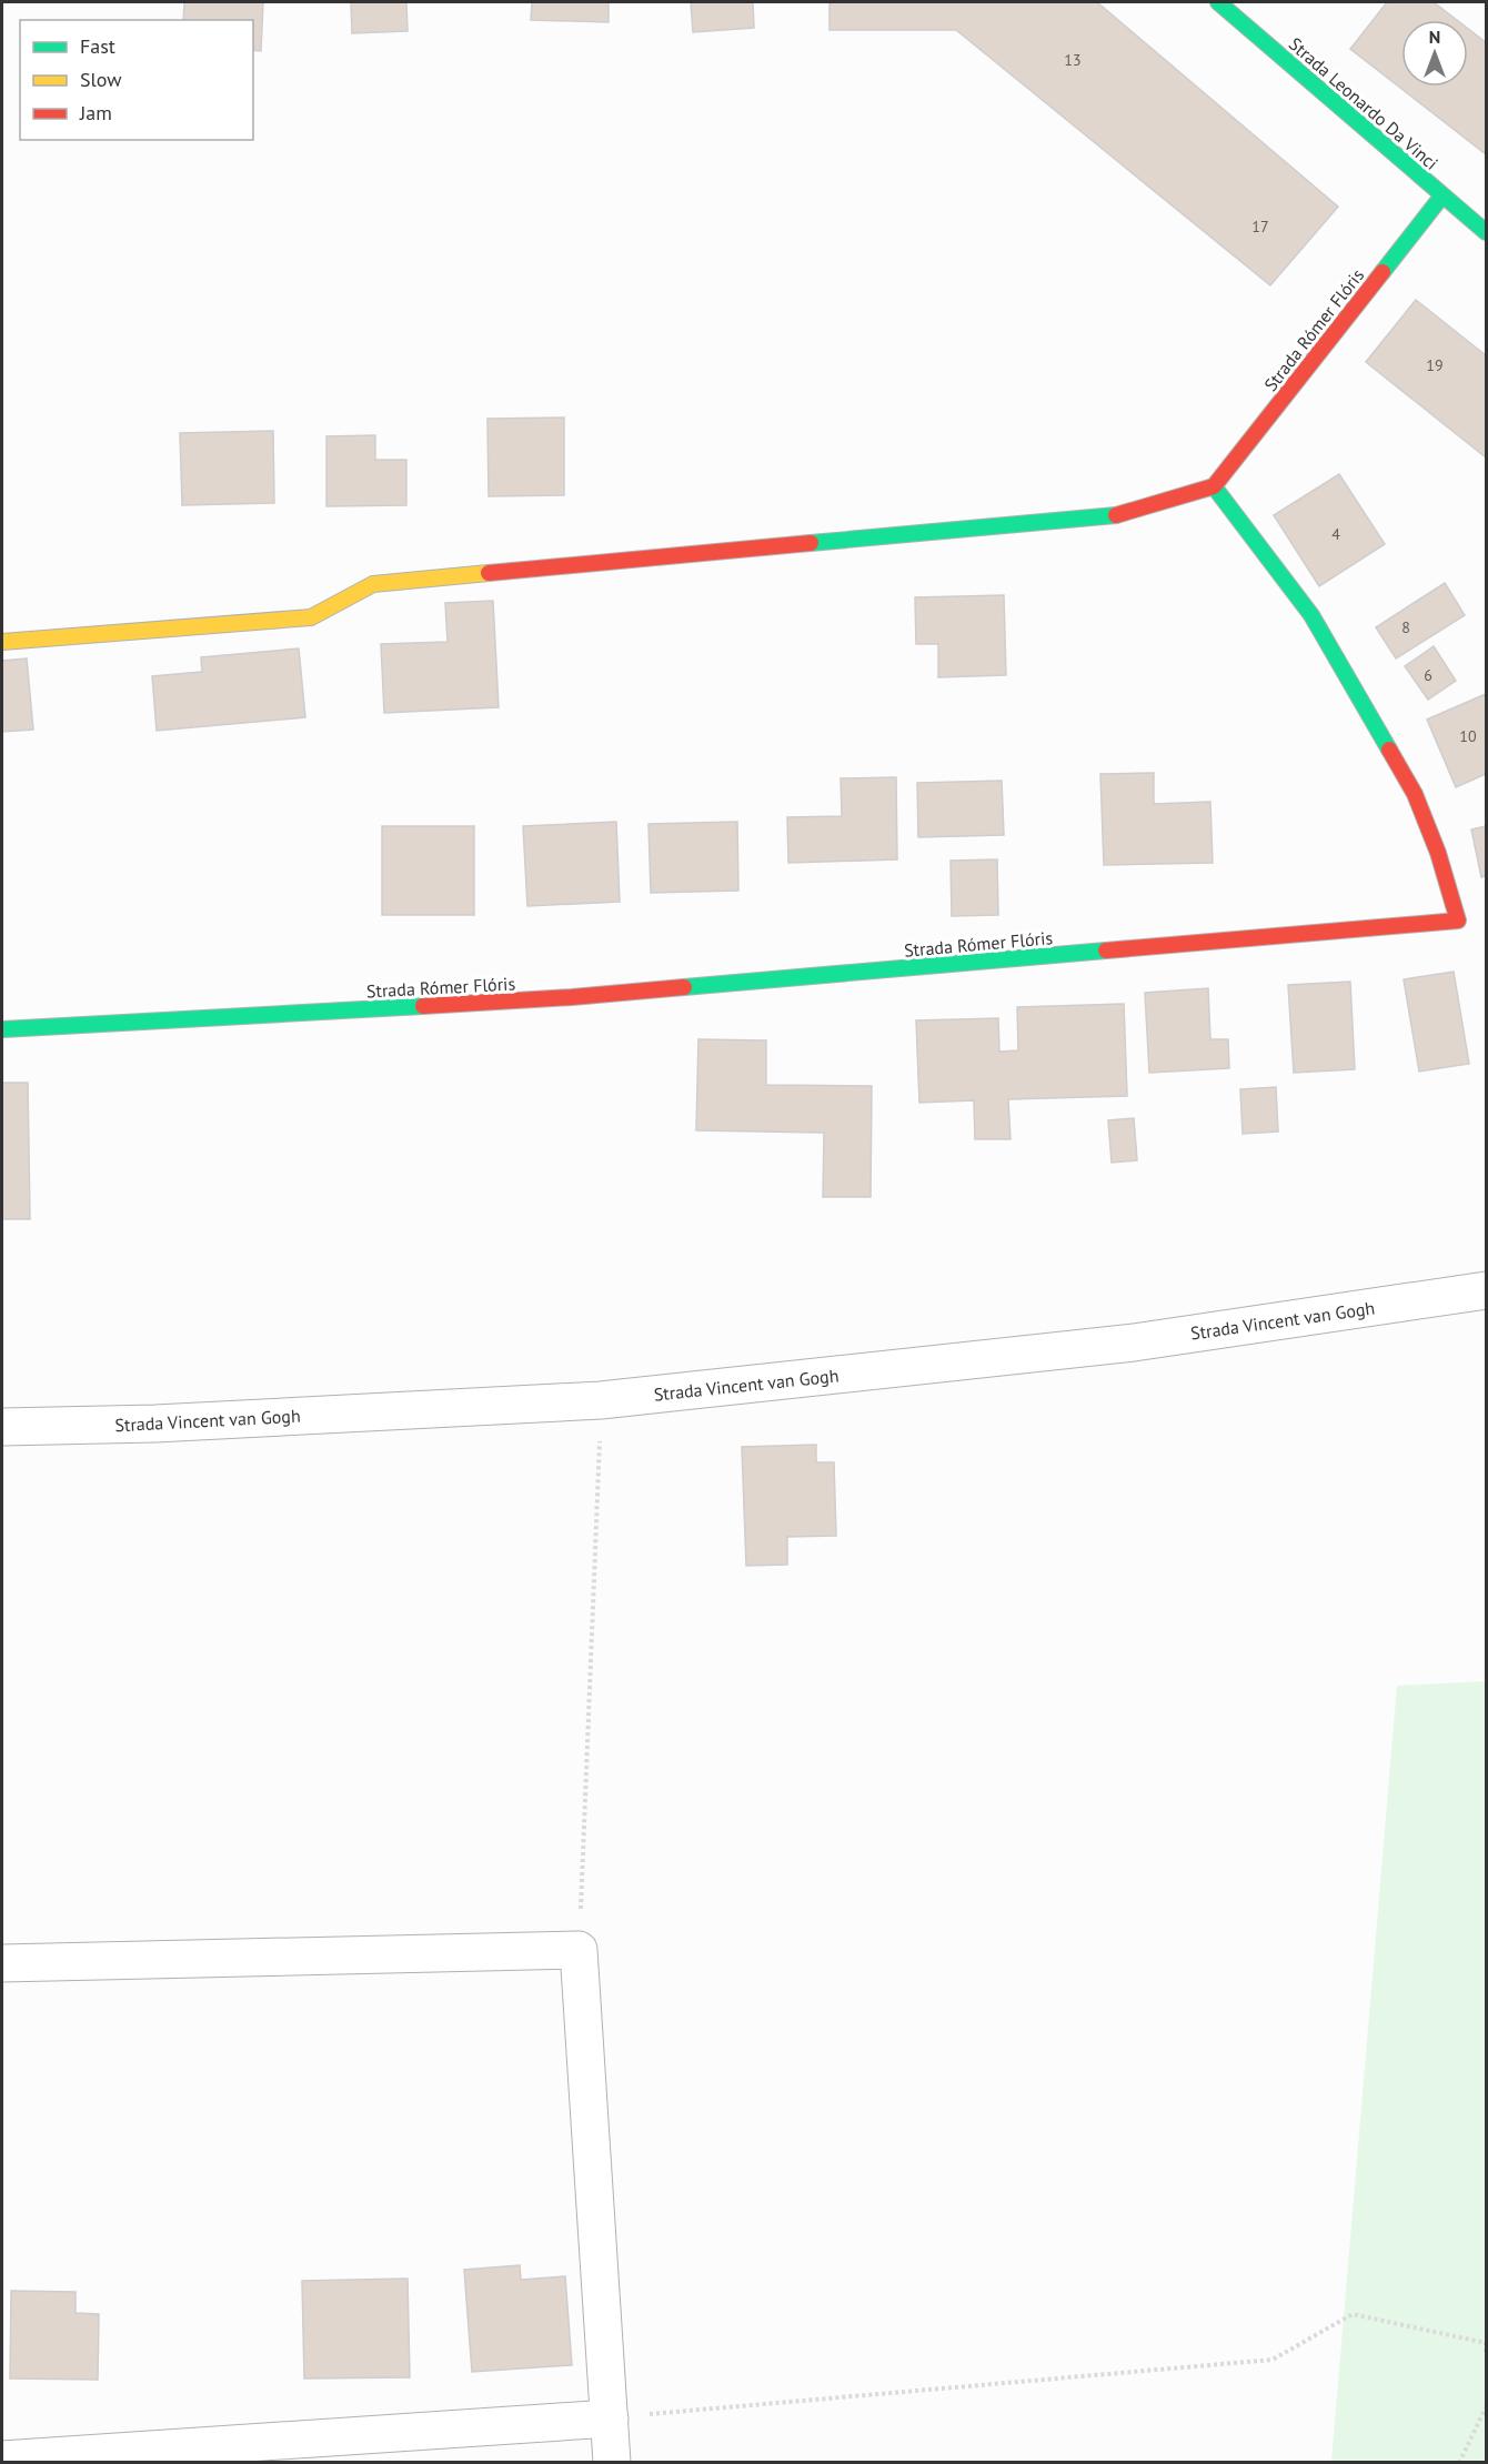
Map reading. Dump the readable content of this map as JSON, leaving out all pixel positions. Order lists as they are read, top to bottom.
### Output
{
  "streets": {
    "street": ["Strada Leonardo Da Vinci", "Strada Rómer Flóris", "Strada Vincent van Gogh"]
  },
  "crossings": [
    ["Strada Leonardo Da Vinci", "Strada Rómer Flóris"]
  ],
  "house_numbers": [
    "13",
    "17",
    "19",
    "4",
    "8",
    "6",
    "10"
  ],
  "legend": ["Fast", "Slow", "Jam"],
  "north": "top"
}
